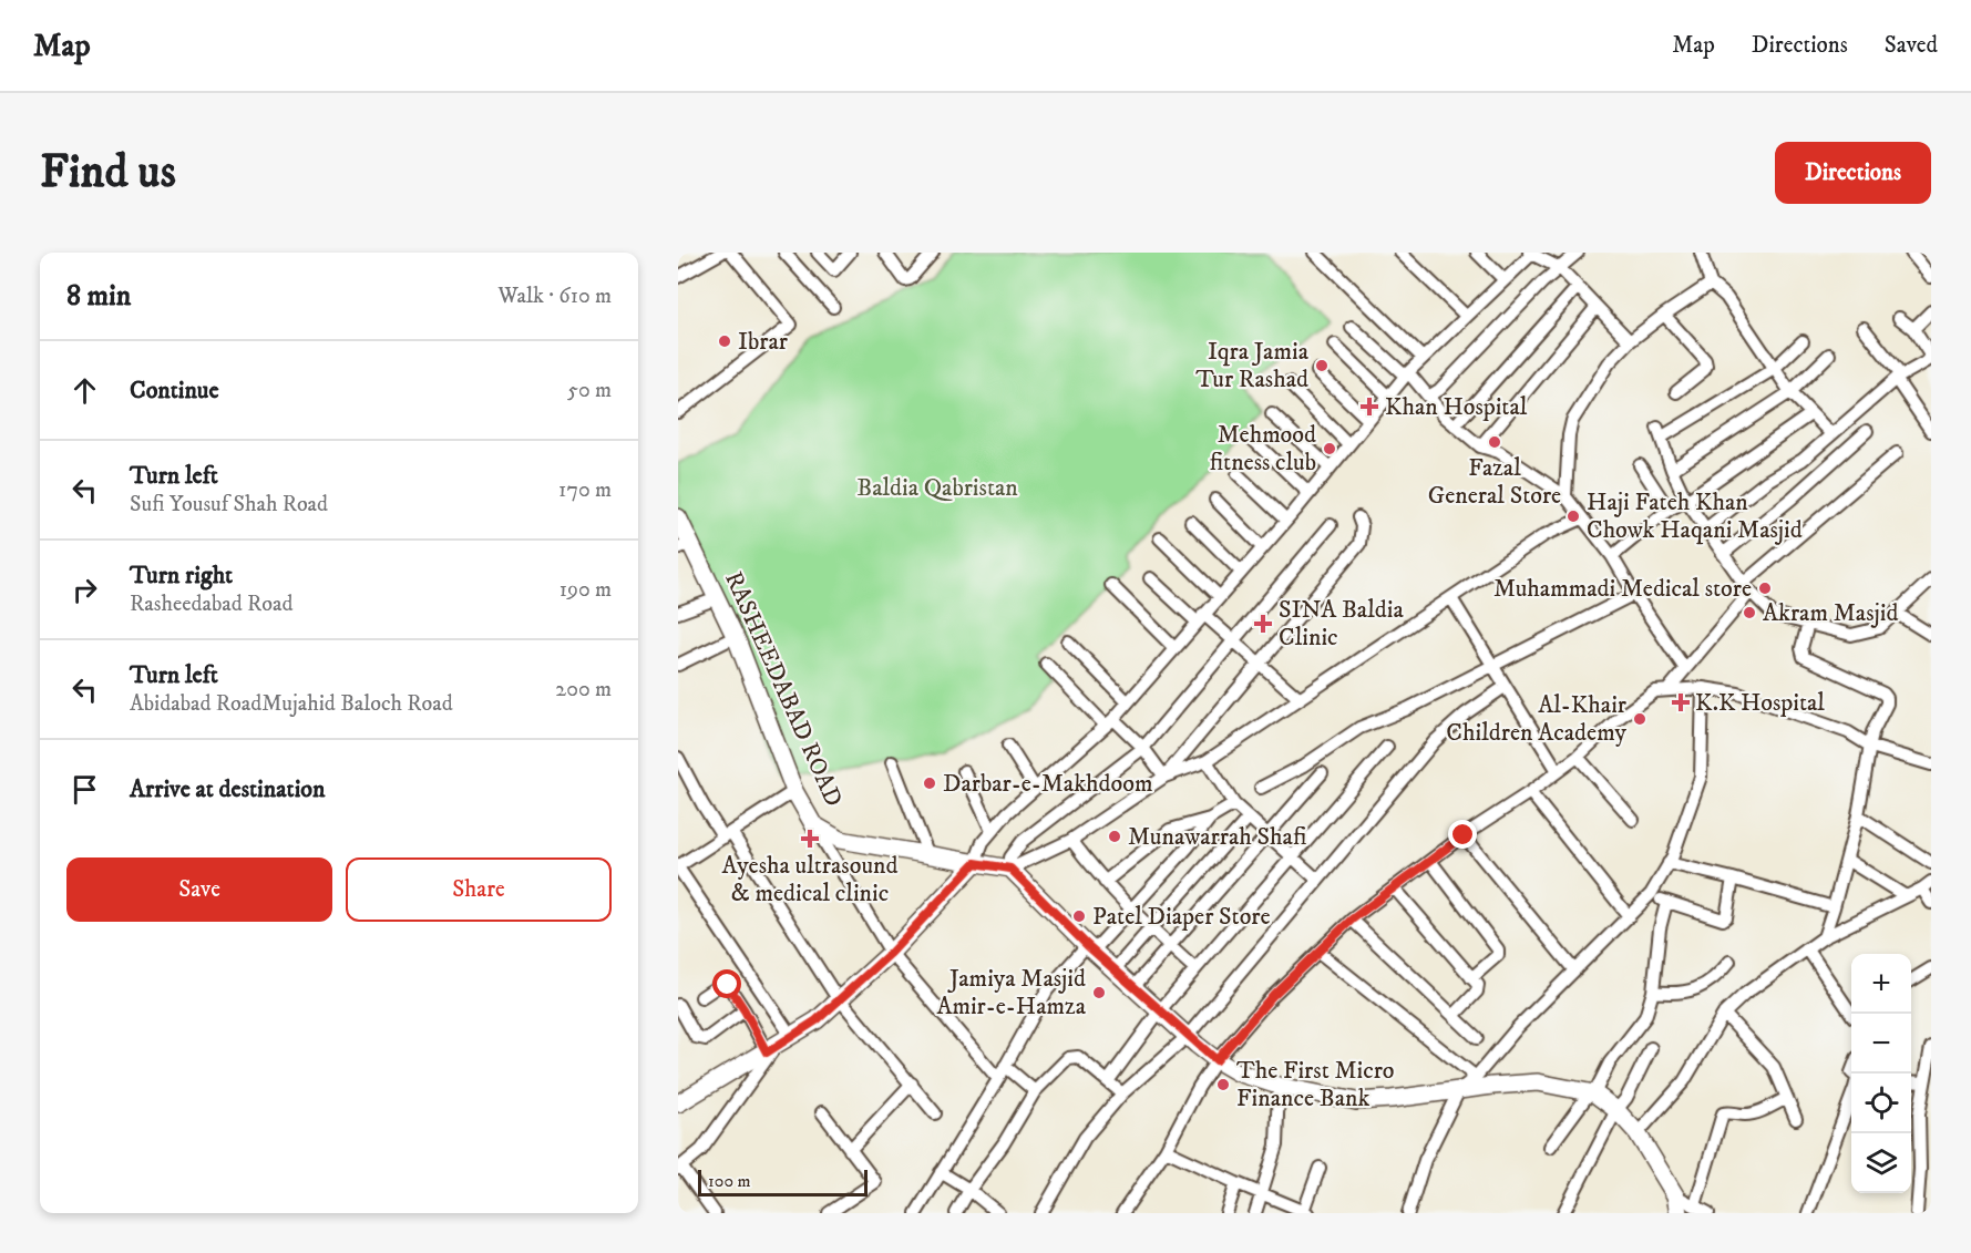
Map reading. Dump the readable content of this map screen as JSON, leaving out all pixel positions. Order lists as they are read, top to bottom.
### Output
{
  "streets": {
    "main road": ["RASHEEDABAD ROAD"]
  },
  "parks": ["Baldia Qabristan"],
  "places": {
    "other": [
      "Ibrar",
      "Iqra Jamia Tur Rashad",
      "Fazal General Store",
      "Mehmood fitness club",
      "Haji Fateh Khan Chowk Haqani Masjid",
      "Muhammadi Medical store",
      "Akram Masjid",
      "Al-Khair Children Academy",
      "Darbar-e-Makhdoom",
      "Munawarrah Shafi",
      "Patel Diaper Store",
      "Jamiya Masjid Amir-e-Hamza",
      "The First Micro Finance Bank"
    ],
    "health": [
      "Khan Hospital",
      "SINA Baldia Clinic",
      "K.K Hospital",
      "Ayesha ultrasound & medical clinic"
    ]
  },
  "scale_bar": "100 m",
  "page": {
    "header": "Map",
    "nav": ["Map", "Directions", "Saved"],
    "buttons": [
      "Directions",
      ["Save", "Share"]
    ],
    "title": "Find us",
    "heading": ["8 min", "Walk · 610 m"],
    "list": [
      ["Continue", "50 m"],
      ["Turn left", "Sufi Yousuf Shah Road", "170 m"],
      ["Turn right", "Rasheedabad Road", "190 m"],
      ["Turn left", "Abidabad RoadMujahid Baloch Road", "200 m"],
      "Arrive at destination"
    ],
    "map_buttons": ["+", "−"],
    "scale": "100 m"
  }
}
